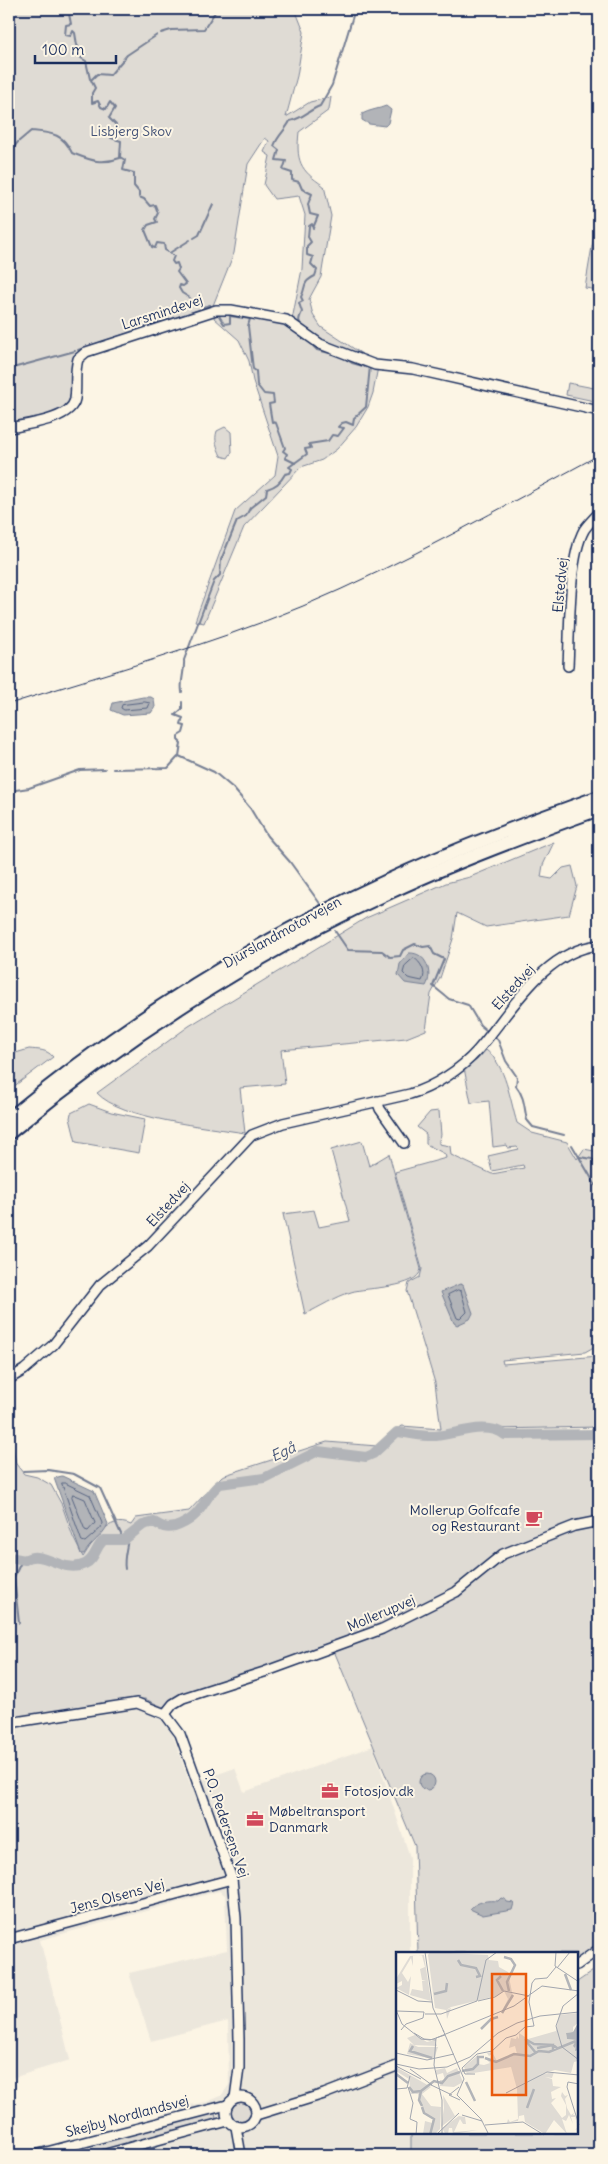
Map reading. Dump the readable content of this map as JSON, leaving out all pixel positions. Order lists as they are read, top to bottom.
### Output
{
  "streets": {
    "highway": ["Djurslandmotorvejen"],
    "street": [
      "Larsmindevej",
      "Elstedvej",
      "Mollerupvej",
      "P.O. Pedersens Vej",
      "Jens Olsens Vej",
      "Skejby Nordlandsvej"
    ]
  },
  "crossings": [
    ["Mollerupvej", "P.O. Pedersens Vej"],
    ["P.O. Pedersens Vej", "Jens Olsens Vej"],
    ["P.O. Pedersens Vej", "Skejby Nordlandsvej"]
  ],
  "water": ["Egå"],
  "parks": ["Lisbjerg Skov"],
  "places": {
    "cafe": ["Mollerup Golfcafe og Restaurant"],
    "office": ["Fotosjov.dk", "Møbeltransport Danmark"]
  },
  "scale_bar": "100 m"
}
